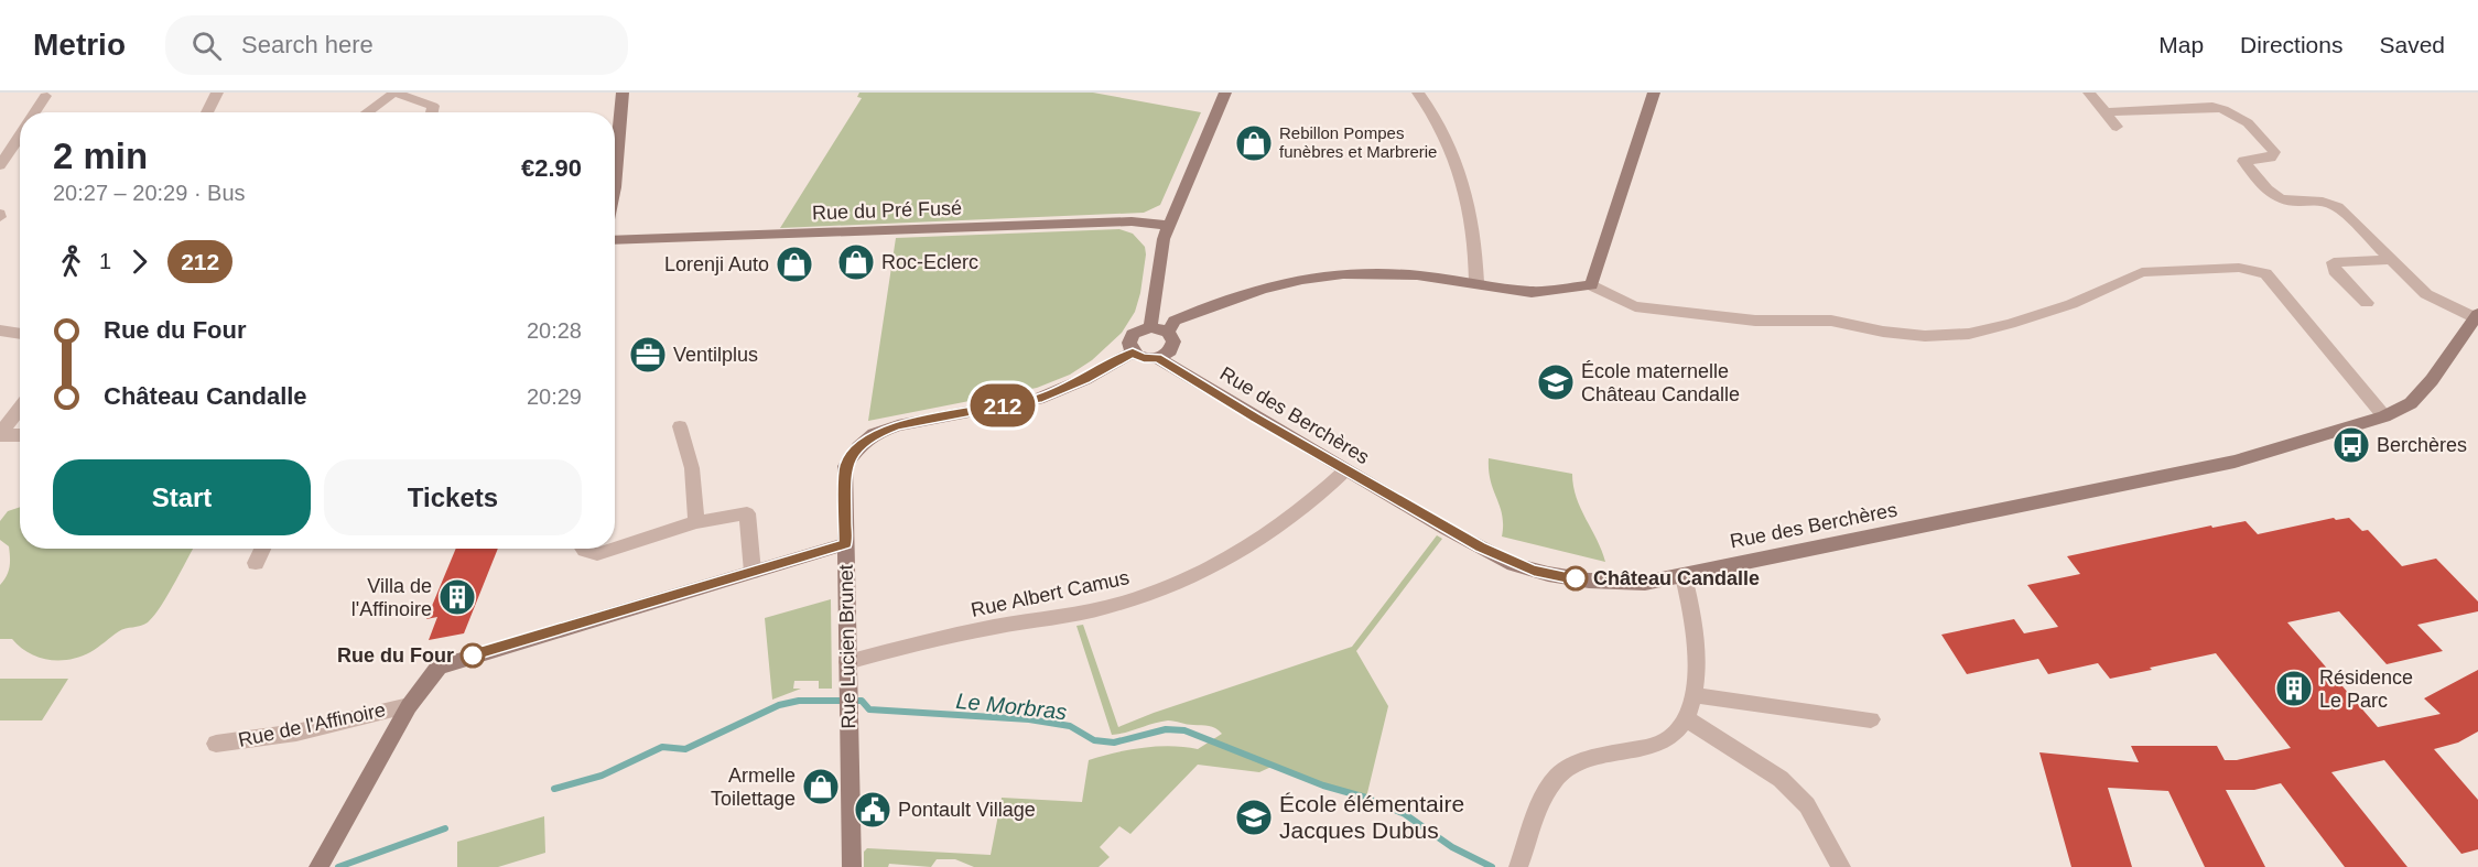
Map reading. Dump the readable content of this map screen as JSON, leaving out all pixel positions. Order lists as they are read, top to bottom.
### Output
{
  "streets": {
    "street": [
      "Rue du Pré Fusé",
      "Rue des Berchères",
      "Rue Albert Camus",
      "Rue Lucien Brunet",
      "Rue de l'Affinoire"
    ]
  },
  "crossings": [
    ["Rue des Berchères", "Rue Albert Camus"],
    ["Rue des Berchères", "Rue Lucien Brunet"],
    ["Rue Albert Camus", "Rue Lucien Brunet"]
  ],
  "water": ["Le Morbras"],
  "places": {
    "shop": [
      "Rebillon Pompes funèbres et Marbrerie",
      "Roc-Eclerc",
      "Lorenji Auto",
      "Armelle Toilettage"
    ],
    "office": ["Ventilplus"],
    "school or university": ["École maternelle Château Candalle", "École élémentaire Jacques Dubus"],
    "bus stop": ["Berchères"],
    "other": ["Château Candalle", "Rue du Four"],
    "building": ["Villa de l'Affinoire", "Résidence Le Parc"],
    "public building": ["Pontault Village"]
  },
  "lines": ["bus line 212"],
  "page": {
    "header": "Metrio",
    "search": "Search here",
    "nav": ["Map", "Directions", "Saved"],
    "on_map": "212",
    "heading": ["2 min", "20:27 – 20:29 · Bus", "€2.90"],
    "legs": ["1", "212"],
    "list": [
      {
        "name": "Rue du Four",
        "value": "20:28"
      },
      {
        "name": "Château Candalle",
        "value": "20:29"
      }
    ],
    "buttons": ["Start", "Tickets"]
  }
}
